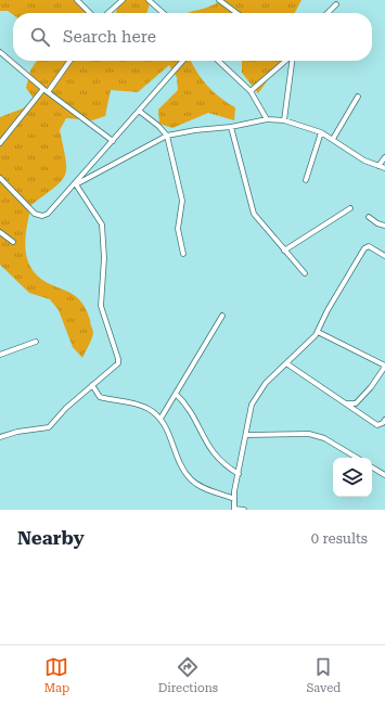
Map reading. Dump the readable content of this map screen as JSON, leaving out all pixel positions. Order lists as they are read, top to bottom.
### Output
{
  "page": {
    "search": "Search here",
    "heading": ["Nearby", "0 results"],
    "nav": ["Map", "Directions", "Saved"]
  }
}
